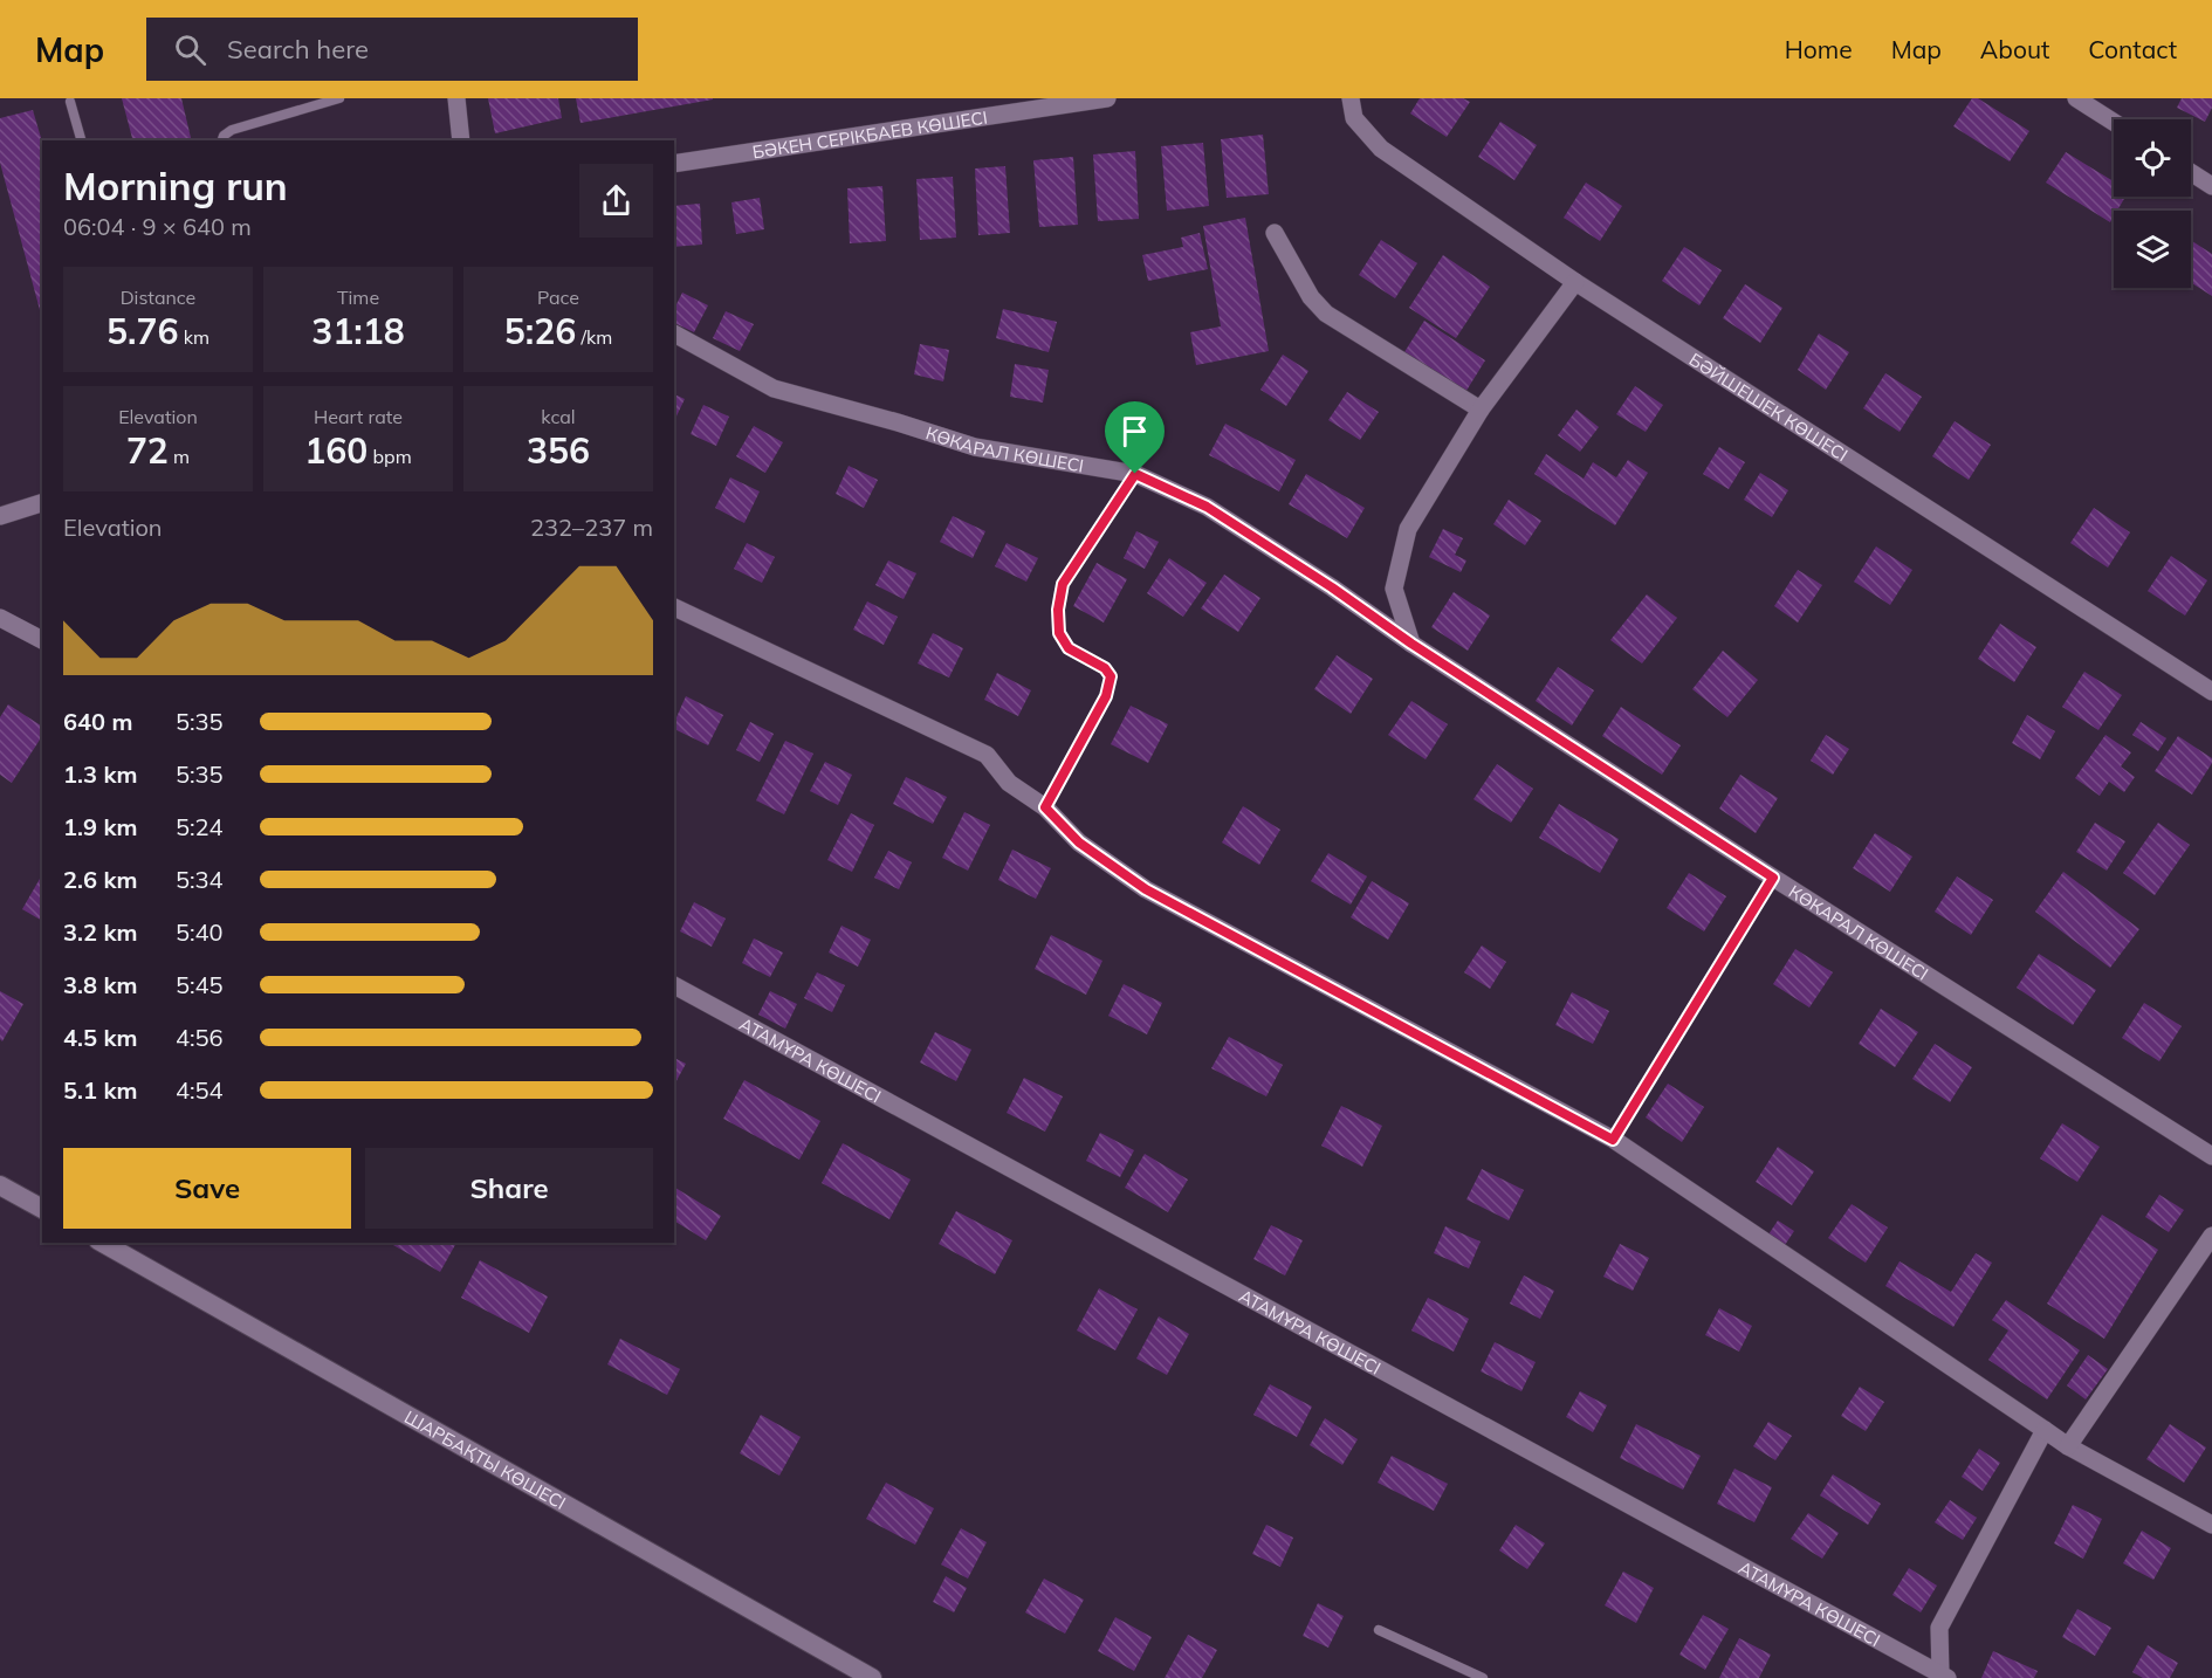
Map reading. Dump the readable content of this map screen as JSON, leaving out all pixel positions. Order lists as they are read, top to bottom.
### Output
{
  "streets": {
    "street": [
      "БӘКЕН СЕРІКБАЕВ КӨШЕСІ",
      "БӘЙШЕШЕК КӨШЕСІ",
      "КӨКАРАЛ КӨШЕСІ",
      "АТАМҰРА КӨШЕСІ",
      "ШАРБАҚТЫ КӨШЕСІ"
    ]
  },
  "page": {
    "header": "Map",
    "search": "Search here",
    "nav": [
      "Home",
      "Map",
      "About",
      "Contact"
    ],
    "heading": ["Morning run", "06:04 · 9 × 640 m"],
    "stats": [
      ["Distance", "5.76 km"],
      ["Time", "31:18"],
      ["Pace", "5:26 /km"],
      ["Elevation", "72 m"],
      ["Heart rate", "160 bpm"],
      ["kcal", "356"]
    ],
    "chart": ["Elevation", "232–237 m"],
    "list": [
      {
        "name": "640 m",
        "note": "5:35"
      },
      {
        "name": "1.3 km",
        "note": "5:35"
      },
      {
        "name": "1.9 km",
        "note": "5:24"
      },
      {
        "name": "2.6 km",
        "note": "5:34"
      },
      {
        "name": "3.2 km",
        "note": "5:40"
      },
      {
        "name": "3.8 km",
        "note": "5:45"
      },
      {
        "name": "4.5 km",
        "note": "4:56"
      },
      {
        "name": "5.1 km",
        "note": "4:54"
      }
    ],
    "buttons": ["Save", "Share"]
  }
}
